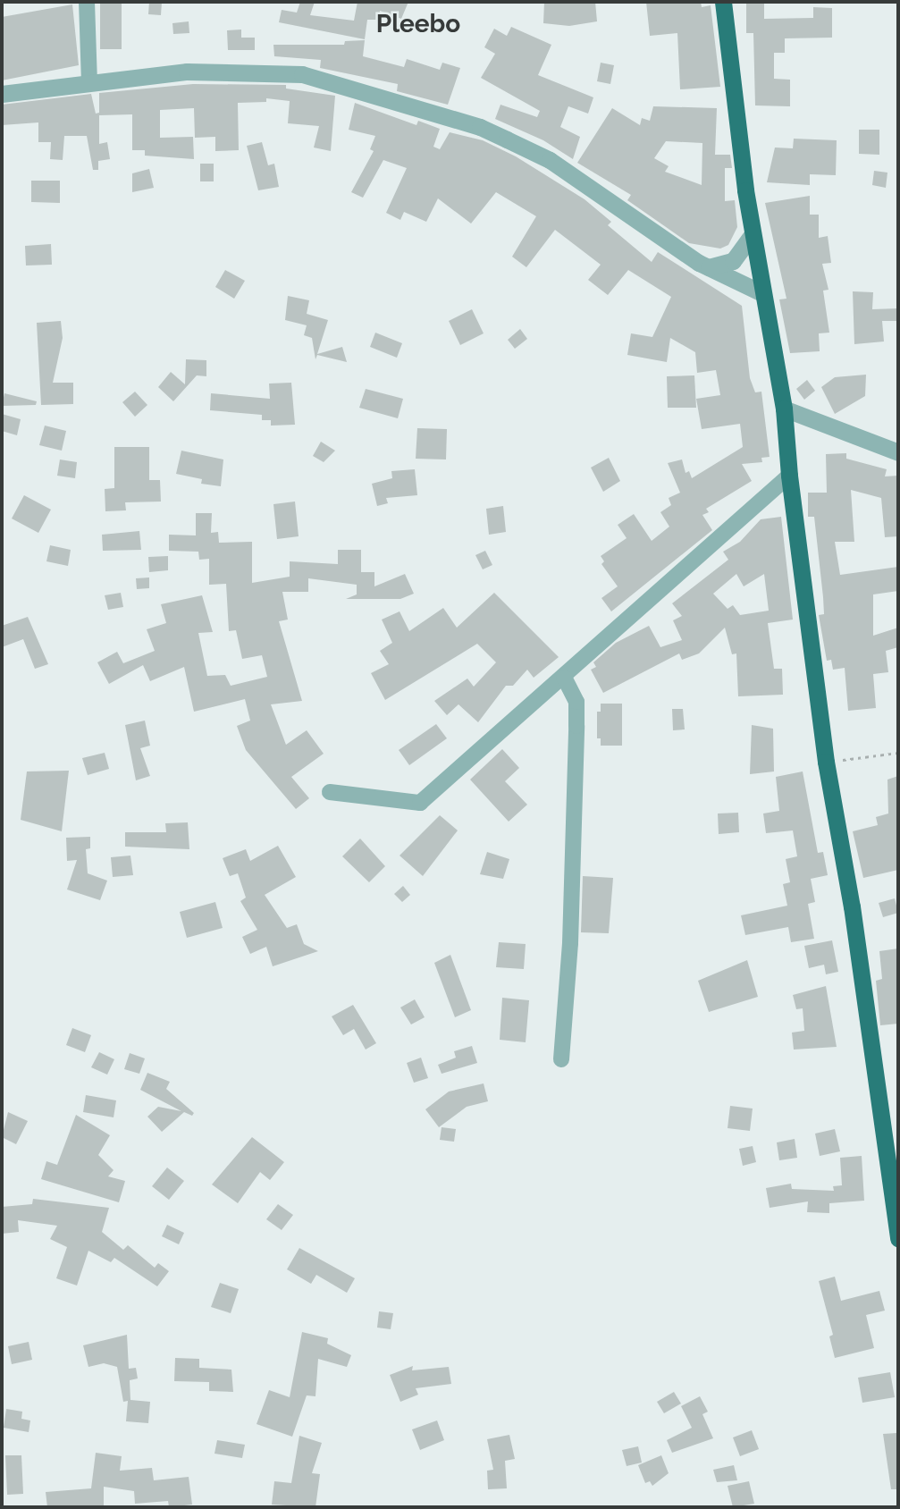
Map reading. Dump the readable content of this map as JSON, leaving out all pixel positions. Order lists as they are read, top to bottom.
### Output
{
  "districts": ["Pleebo"]
}
